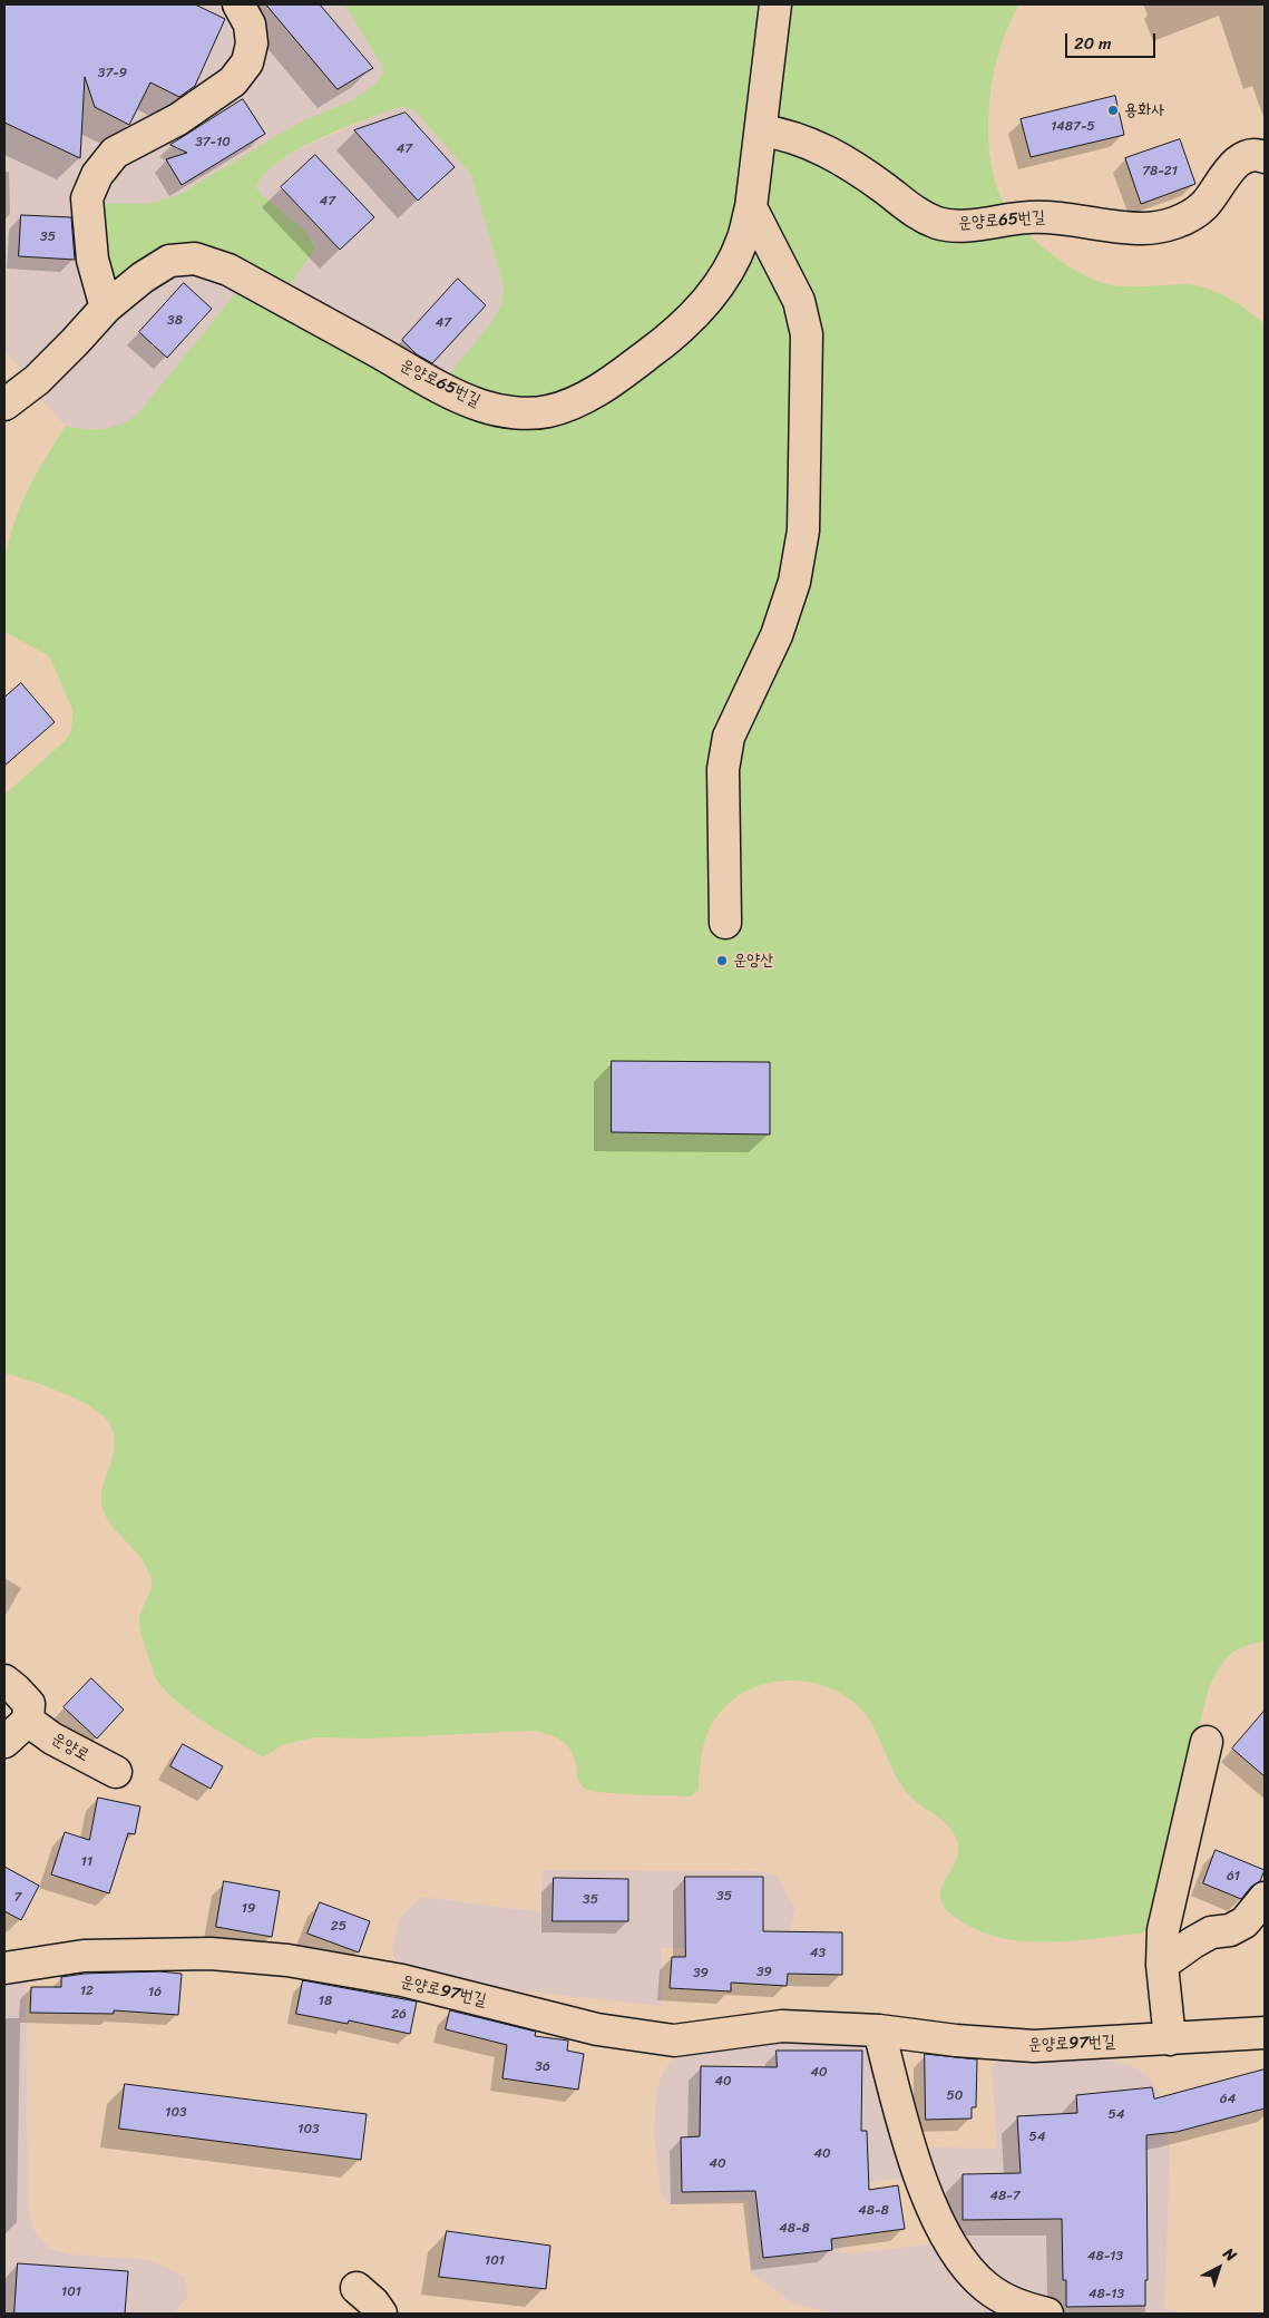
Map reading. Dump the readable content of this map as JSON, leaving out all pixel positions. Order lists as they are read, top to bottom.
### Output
{
  "streets": {
    "lane": ["운양로65번길", "운양로", "운양로97번길"]
  },
  "places": ["용화사", "운양산"],
  "house_numbers": [
    "37-9",
    "1487-5",
    "37-10",
    "47",
    "78-21",
    "47",
    "35",
    "38",
    "47",
    "11",
    "61",
    "35",
    "7",
    "35",
    "19",
    "25",
    "43",
    "39",
    "39",
    "12",
    "16",
    "18",
    "26",
    "36",
    "40",
    "40",
    "50",
    "64",
    "103",
    "54",
    "103",
    "54",
    "40",
    "40",
    "48-7",
    "48-8",
    "48-8",
    "48-13",
    "101",
    "101",
    "48-13"
  ],
  "scale_bar": "20 m",
  "north": "top right"
}
